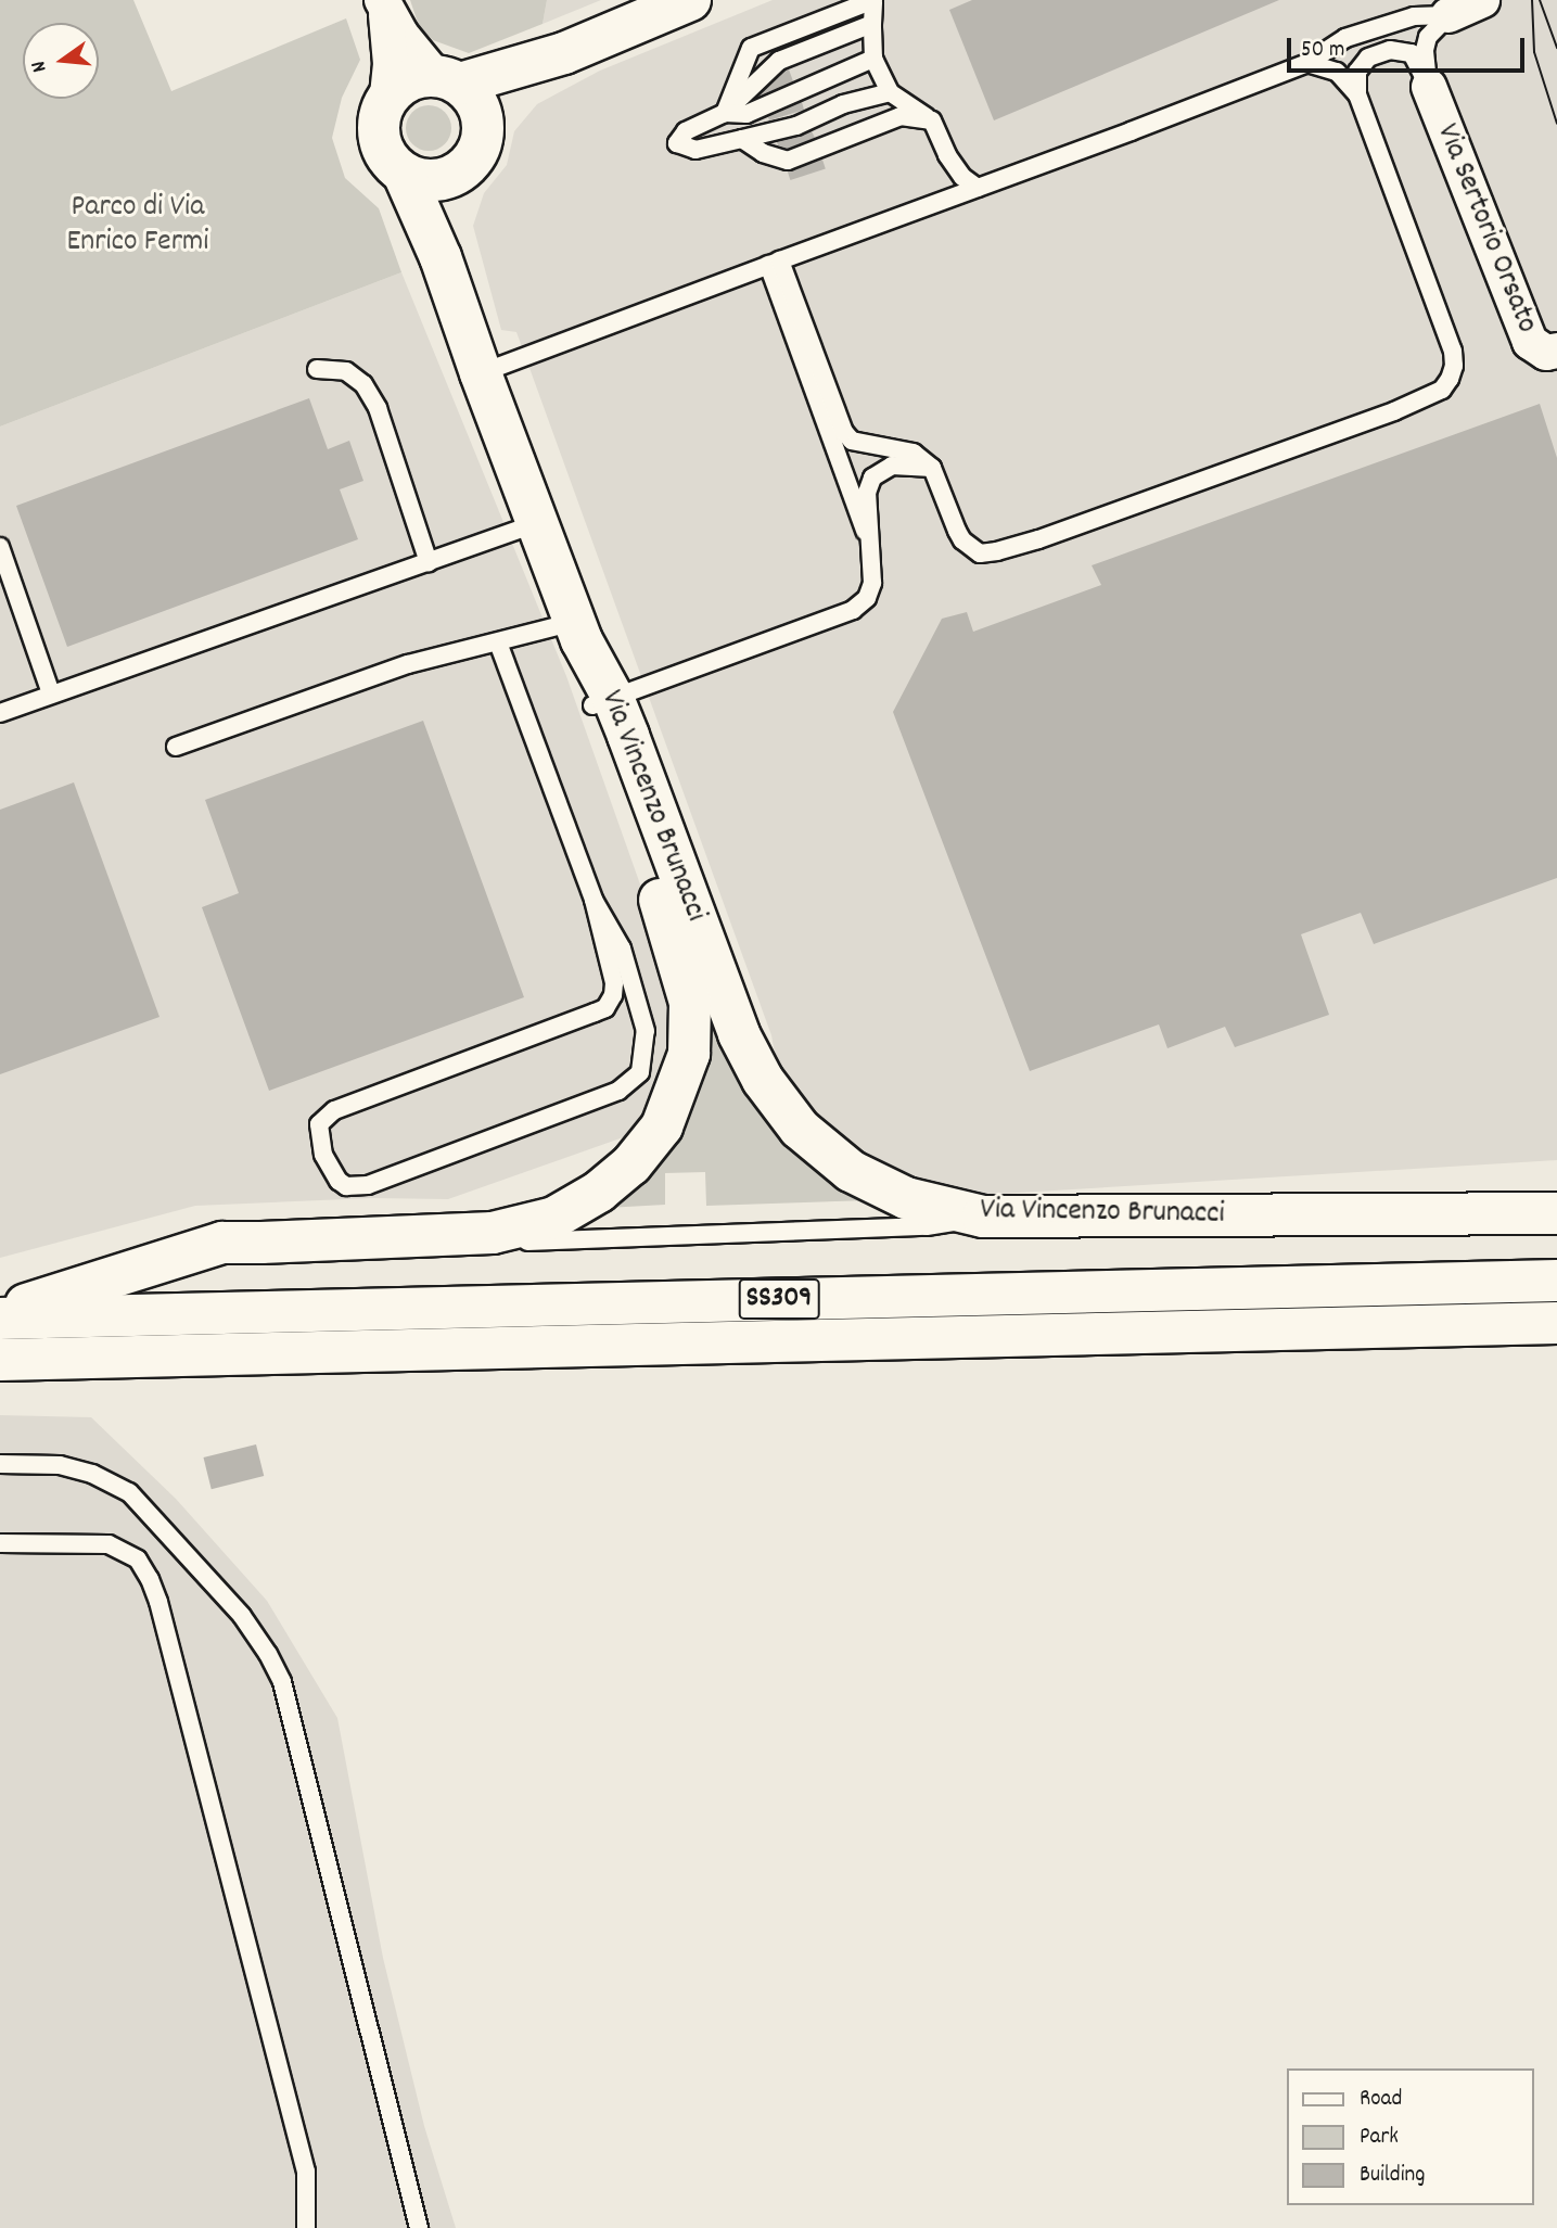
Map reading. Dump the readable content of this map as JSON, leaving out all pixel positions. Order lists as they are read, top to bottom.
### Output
{
  "streets": {
    "street": ["Via Sertorio Orsato", "Via Vincenzo Brunacci", "SS309"]
  },
  "crossings": [
    ["Via Vincenzo Brunacci", "SS309"]
  ],
  "parks": ["Parco di Via Enrico Fermi"],
  "legend": ["Road", "Park", "Building"],
  "scale_bar": "50 m",
  "north": "left"
}
